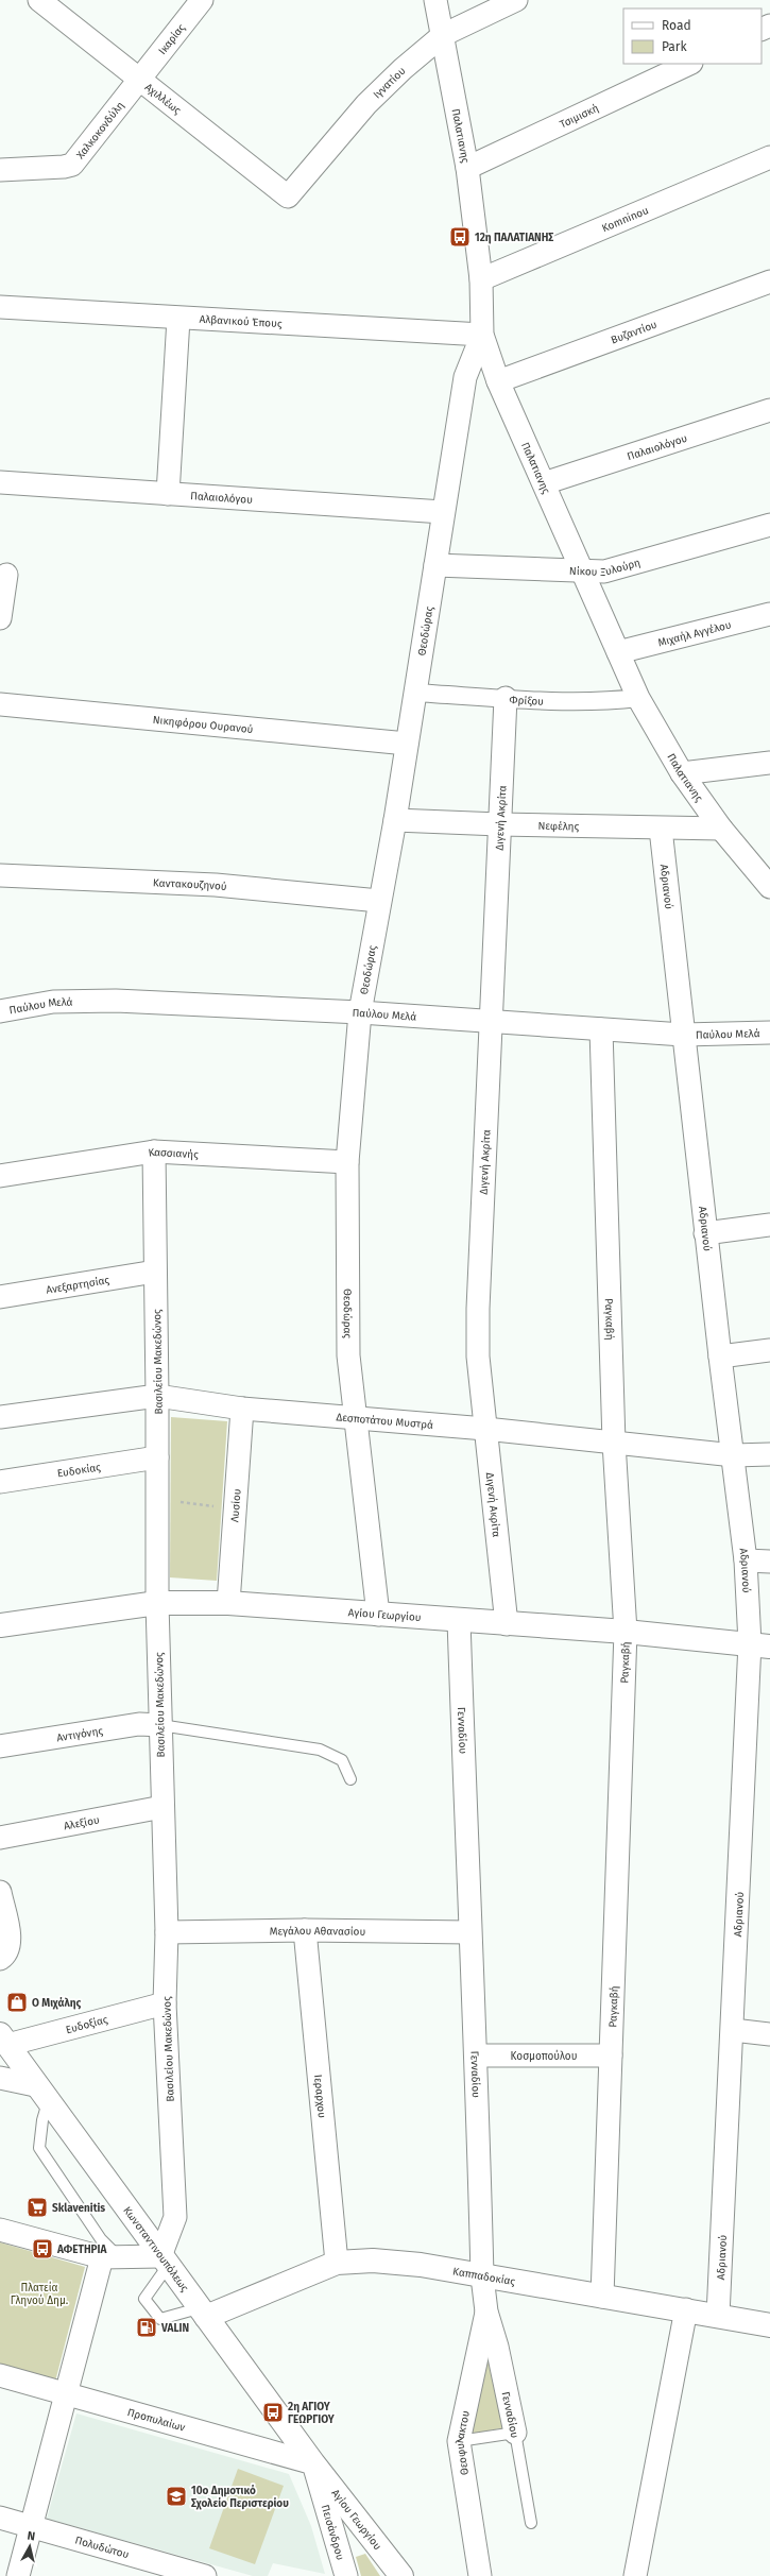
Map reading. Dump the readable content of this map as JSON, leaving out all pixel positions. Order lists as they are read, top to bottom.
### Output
{
  "streets": {
    "street": [
      "Ικαρίας",
      "Ιγνατίου",
      "Αχιλλέως",
      "Τσιμισκή",
      "Χαλκοκονδύλη",
      "Παλατιανης",
      "Komninou",
      "Αλβανικού Έπους",
      "Βυζαντίου",
      "Παλαιολόγου",
      "Νίκου Ξυλούρη",
      "Θεοδώρας",
      "Μιχαήλ Αγγέλου",
      "Φρίξου",
      "Νικηφόρου Ουρανού",
      "Διγενή Ακρίτα",
      "Νεφέλης",
      "Καντακουζηνού",
      "Αδριανού",
      "Παύλου Μελά",
      "Κασσιανής",
      "Ανεξαρτησίας",
      "Ραγκαβή",
      "Βασιλείου Μακεδώνος",
      "Δεσποτάτου Μυστρά",
      "Ευδοκίας",
      "Λυσίου",
      "Αγίου Γεωργίου",
      "Γενναδίου",
      "Αντιγόνης",
      "Αλεξίου",
      "Μεγάλου Αθανασίου",
      "Ευδοξίας",
      "Κοσμοπούλου",
      "Ιεραρχου",
      "Κωνσταντινουπόλεως",
      "Καππαδοκίας",
      "Προπυλαίων",
      "Θεοφυλακτου",
      "Πεισάνδρου",
      "Πολυδώτου"
    ]
  },
  "crossings": [
    ["Ικαρίας", "Αχιλλέως"],
    ["Ικαρίας", "Χαλκοκονδύλη"],
    ["Ιγνατίου", "Αχιλλέως"],
    ["Ιγνατίου", "Παλατιανης"],
    ["Αχιλλέως", "Χαλκοκονδύλη"],
    ["Τσιμισκή", "Παλατιανης"],
    ["Παλατιανης", "Komninou"],
    ["Παλατιανης", "Αλβανικού Έπους"],
    ["Παλατιανης", "Βυζαντίου"],
    ["Παλατιανης", "Παλαιολόγου"],
    ["Παλατιανης", "Νίκου Ξυλούρη"],
    ["Παλατιανης", "Θεοδώρας"],
    ["Παλατιανης", "Μιχαήλ Αγγέλου"],
    ["Παλατιανης", "Φρίξου"],
    ["Παλατιανης", "Νεφέλης"],
    ["Αλβανικού Έπους", "Θεοδώρας"],
    ["Παλαιολόγου", "Θεοδώρας"],
    ["Νίκου Ξυλούρη", "Θεοδώρας"],
    ["Θεοδώρας", "Φρίξου"],
    ["Θεοδώρας", "Νικηφόρου Ουρανού"],
    ["Θεοδώρας", "Νεφέλης"],
    ["Θεοδώρας", "Καντακουζηνού"],
    ["Θεοδώρας", "Παύλου Μελά"],
    ["Θεοδώρας", "Κασσιανής"],
    ["Θεοδώρας", "Δεσποτάτου Μυστρά"],
    ["Θεοδώρας", "Αγίου Γεωργίου"],
    ["Φρίξου", "Διγενή Ακρίτα"],
    ["Διγενή Ακρίτα", "Νεφέλης"],
    ["Διγενή Ακρίτα", "Παύλου Μελά"],
    ["Διγενή Ακρίτα", "Δεσποτάτου Μυστρά"],
    ["Διγενή Ακρίτα", "Αγίου Γεωργίου"],
    ["Νεφέλης", "Αδριανού"],
    ["Αδριανού", "Παύλου Μελά"],
    ["Αδριανού", "Δεσποτάτου Μυστρά"],
    ["Αδριανού", "Αγίου Γεωργίου"],
    ["Αδριανού", "Καππαδοκίας"],
    ["Παύλου Μελά", "Ραγκαβή"],
    ["Κασσιανής", "Βασιλείου Μακεδώνος"],
    ["Ανεξαρτησίας", "Βασιλείου Μακεδώνος"],
    ["Ραγκαβή", "Δεσποτάτου Μυστρά"],
    ["Ραγκαβή", "Αγίου Γεωργίου"],
    ["Ραγκαβή", "Κοσμοπούλου"],
    ["Ραγκαβή", "Καππαδοκίας"],
    ["Βασιλείου Μακεδώνος", "Δεσποτάτου Μυστρά"],
    ["Βασιλείου Μακεδώνος", "Ευδοκίας"],
    ["Βασιλείου Μακεδώνος", "Αγίου Γεωργίου"],
    ["Βασιλείου Μακεδώνος", "Αντιγόνης"],
    ["Βασιλείου Μακεδώνος", "Αλεξίου"],
    ["Βασιλείου Μακεδώνος", "Μεγάλου Αθανασίου"],
    ["Βασιλείου Μακεδώνος", "Ευδοξίας"],
    ["Βασιλείου Μακεδώνος", "Κωνσταντινουπόλεως"],
    ["Δεσποτάτου Μυστρά", "Λυσίου"],
    ["Λυσίου", "Αγίου Γεωργίου"],
    ["Αγίου Γεωργίου", "Γενναδίου"],
    ["Αγίου Γεωργίου", "Κωνσταντινουπόλεως"],
    ["Αγίου Γεωργίου", "Προπυλαίων"],
    ["Αγίου Γεωργίου", "Πεισάνδρου"],
    ["Γενναδίου", "Μεγάλου Αθανασίου"],
    ["Γενναδίου", "Κοσμοπούλου"],
    ["Γενναδίου", "Καππαδοκίας"],
    ["Γενναδίου", "Θεοφυλακτου"],
    ["Μεγάλου Αθανασίου", "Ιεραρχου"],
    ["Ευδοξίας", "Κωνσταντινουπόλεως"],
    ["Ιεραρχου", "Καππαδοκίας"],
    ["Κωνσταντινουπόλεως", "Καππαδοκίας"],
    ["Κωνσταντινουπόλεως", "Προπυλαίων"],
    ["Κωνσταντινουπόλεως", "Πεισάνδρου"],
    ["Προπυλαίων", "Πεισάνδρου"]
  ],
  "parks": ["Πλατεία Γληνού Δημ."],
  "places": {
    "bus stop": ["12η ΠΑΛΑΤΙΑΝΗΣ", "ΑΦΕΤΗΡΙΑ", "2η ΑΓΙΟΥ ΓΕΩΡΓΙΟΥ"],
    "shop": ["Ο Μιχάλης"],
    "supermarket": ["Sklavenitis"],
    "fuel station": ["VALIN"],
    "school or university": ["10ο Δημοτικό Σχολείο Περιστερίου"]
  },
  "legend": ["Road", "Park"],
  "north": "top"
}
